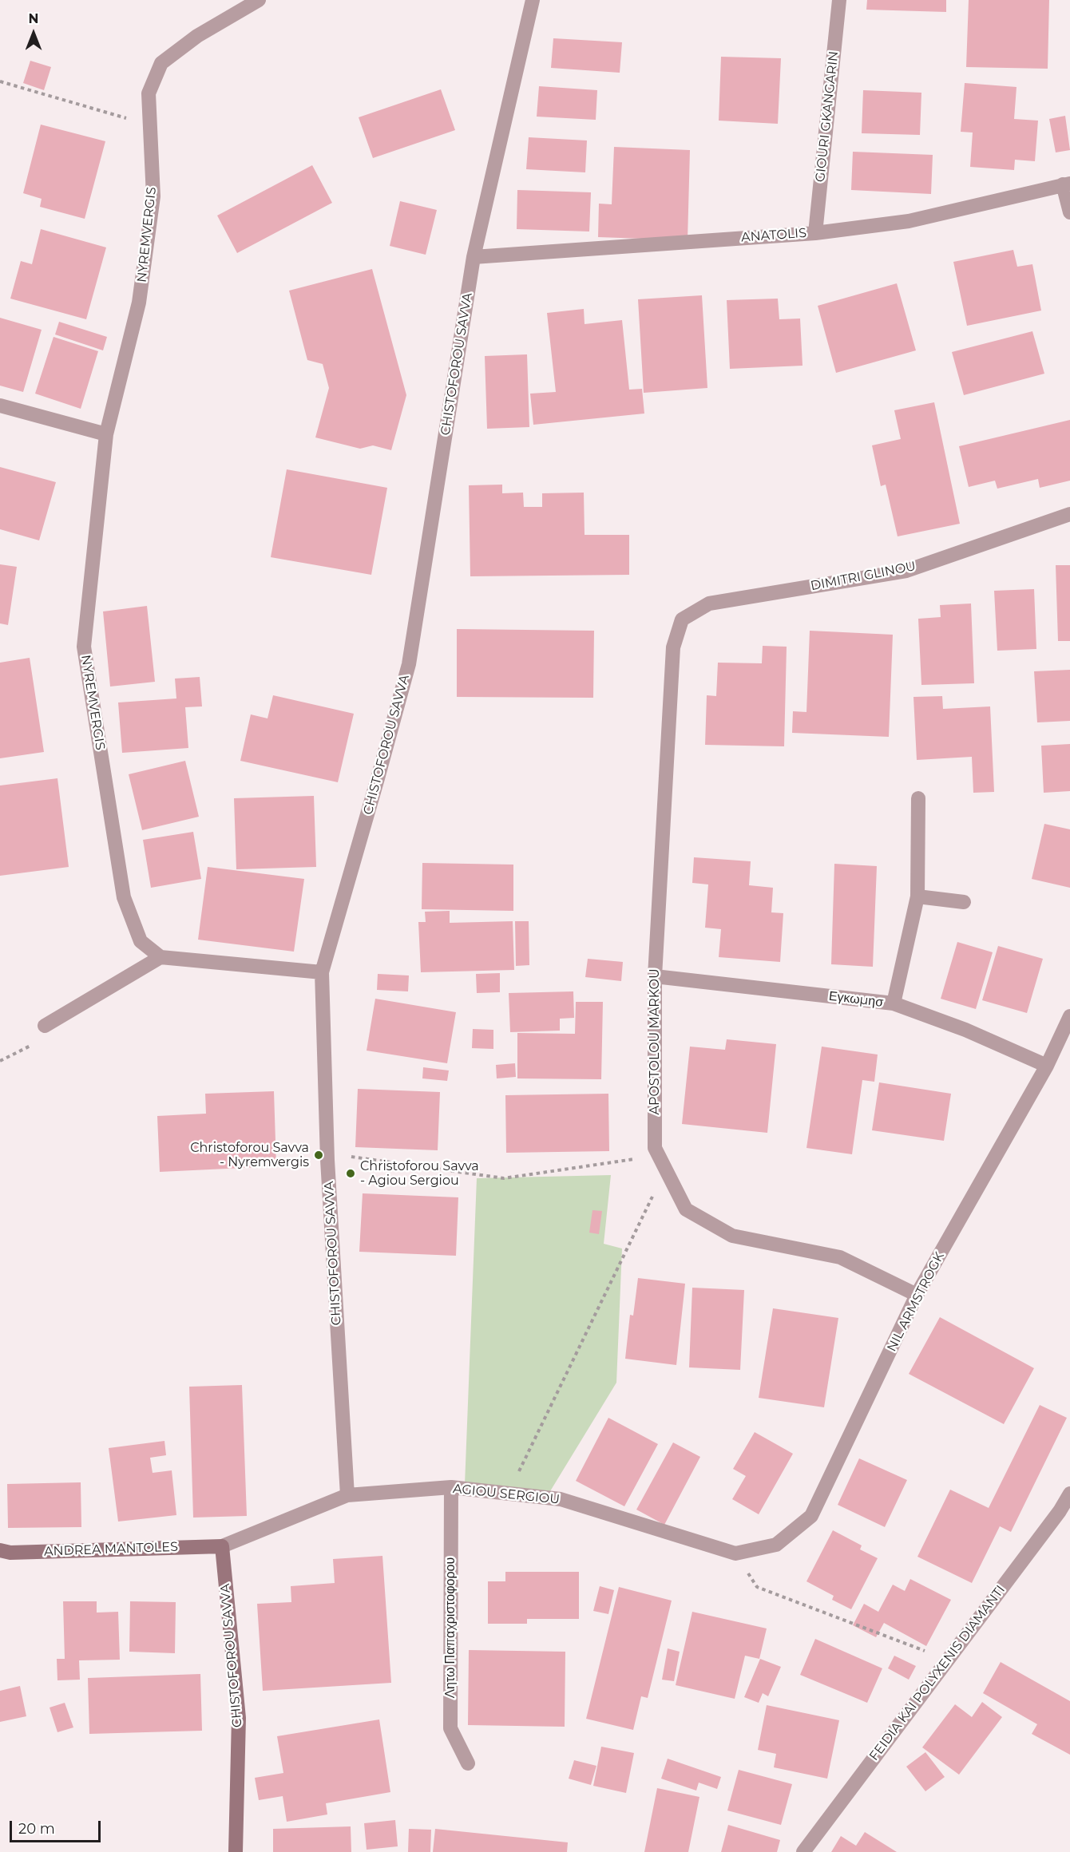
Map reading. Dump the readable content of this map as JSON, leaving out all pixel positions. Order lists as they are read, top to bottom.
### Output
{
  "streets": {
    "street": [
      "GIOURI GKANGARIN",
      "NYREMVERGIS",
      "ANATOLIS",
      "CHISTOFOROU SAVVA",
      "DIMITRI GLINOU",
      "Εγκωμησ",
      "APOSTOLOU MARKOU",
      "NIL ARMSTROGK",
      "AGIOU SERGIOU",
      "ANDREA MANTOLES",
      "Λητω Παπαχριστοφορου",
      "FEIDIA KAI POLYXENIS DIAMANTI"
    ]
  },
  "crossings": [
    ["GIOURI GKANGARIN", "ANATOLIS"],
    ["ANATOLIS", "CHISTOFOROU SAVVA"],
    ["CHISTOFOROU SAVVA", "AGIOU SERGIOU"],
    ["CHISTOFOROU SAVVA", "ANDREA MANTOLES"],
    ["DIMITRI GLINOU", "APOSTOLOU MARKOU"],
    ["Εγκωμησ", "APOSTOLOU MARKOU"],
    ["Εγκωμησ", "NIL ARMSTROGK"],
    ["APOSTOLOU MARKOU", "NIL ARMSTROGK"],
    ["NIL ARMSTROGK", "AGIOU SERGIOU"],
    ["AGIOU SERGIOU", "ANDREA MANTOLES"],
    ["AGIOU SERGIOU", "Λητω Παπαχριστοφορου"]
  ],
  "places": ["Christoforou Savva - Nyremvergis", "Christoforou Savva - Agiou Sergiou"],
  "scale_bar": "20 m",
  "north": "top"
}
